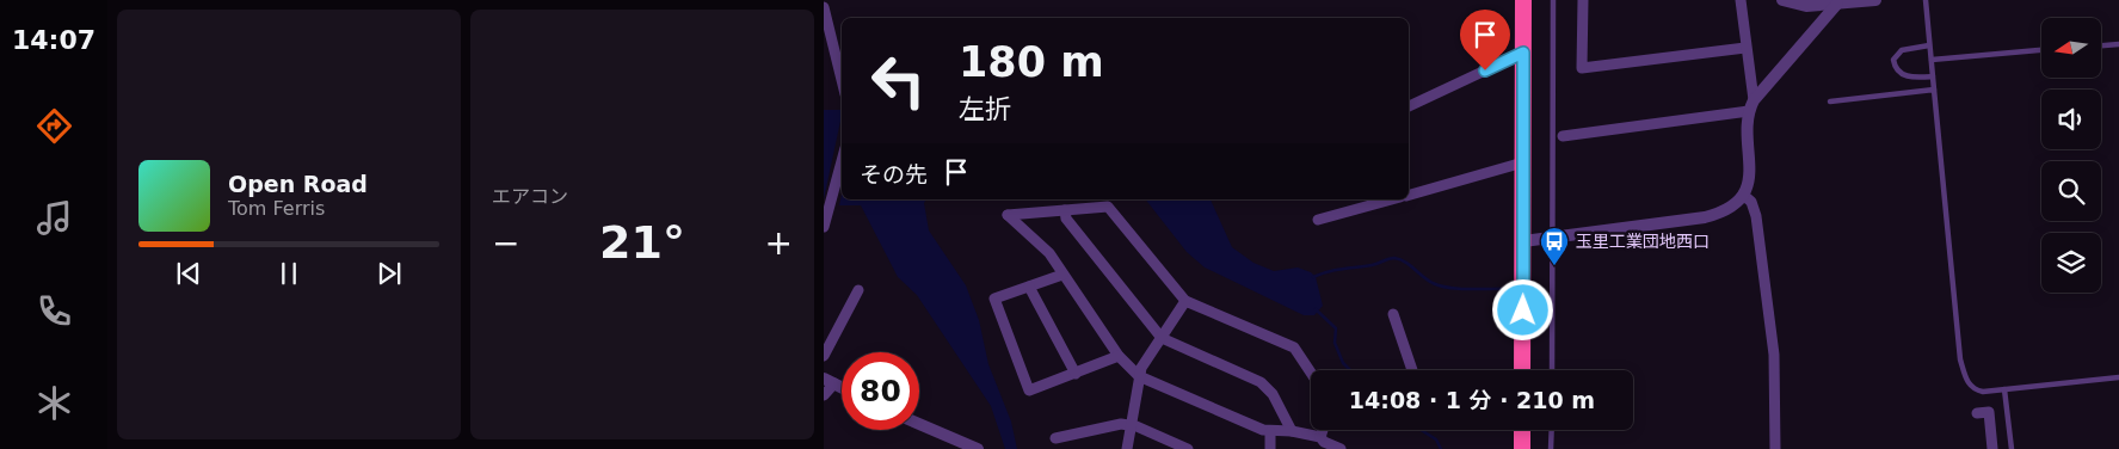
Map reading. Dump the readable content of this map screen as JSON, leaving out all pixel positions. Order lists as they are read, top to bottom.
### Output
{
  "places": {
    "bus stop": ["玉里工業団地西口"]
  },
  "north": "left",
  "page": {
    "tabs": "14:07",
    "tile": "エアコン",
    "turn": ["180 m", "左折"],
    "then": "その先",
    "song": ["Open Road", "Tom Ferris"],
    "heat": ["−", "21°", "+"],
    "limit": "80",
    "trip": "14:08 · 1 分 · 210 m"
  }
}
